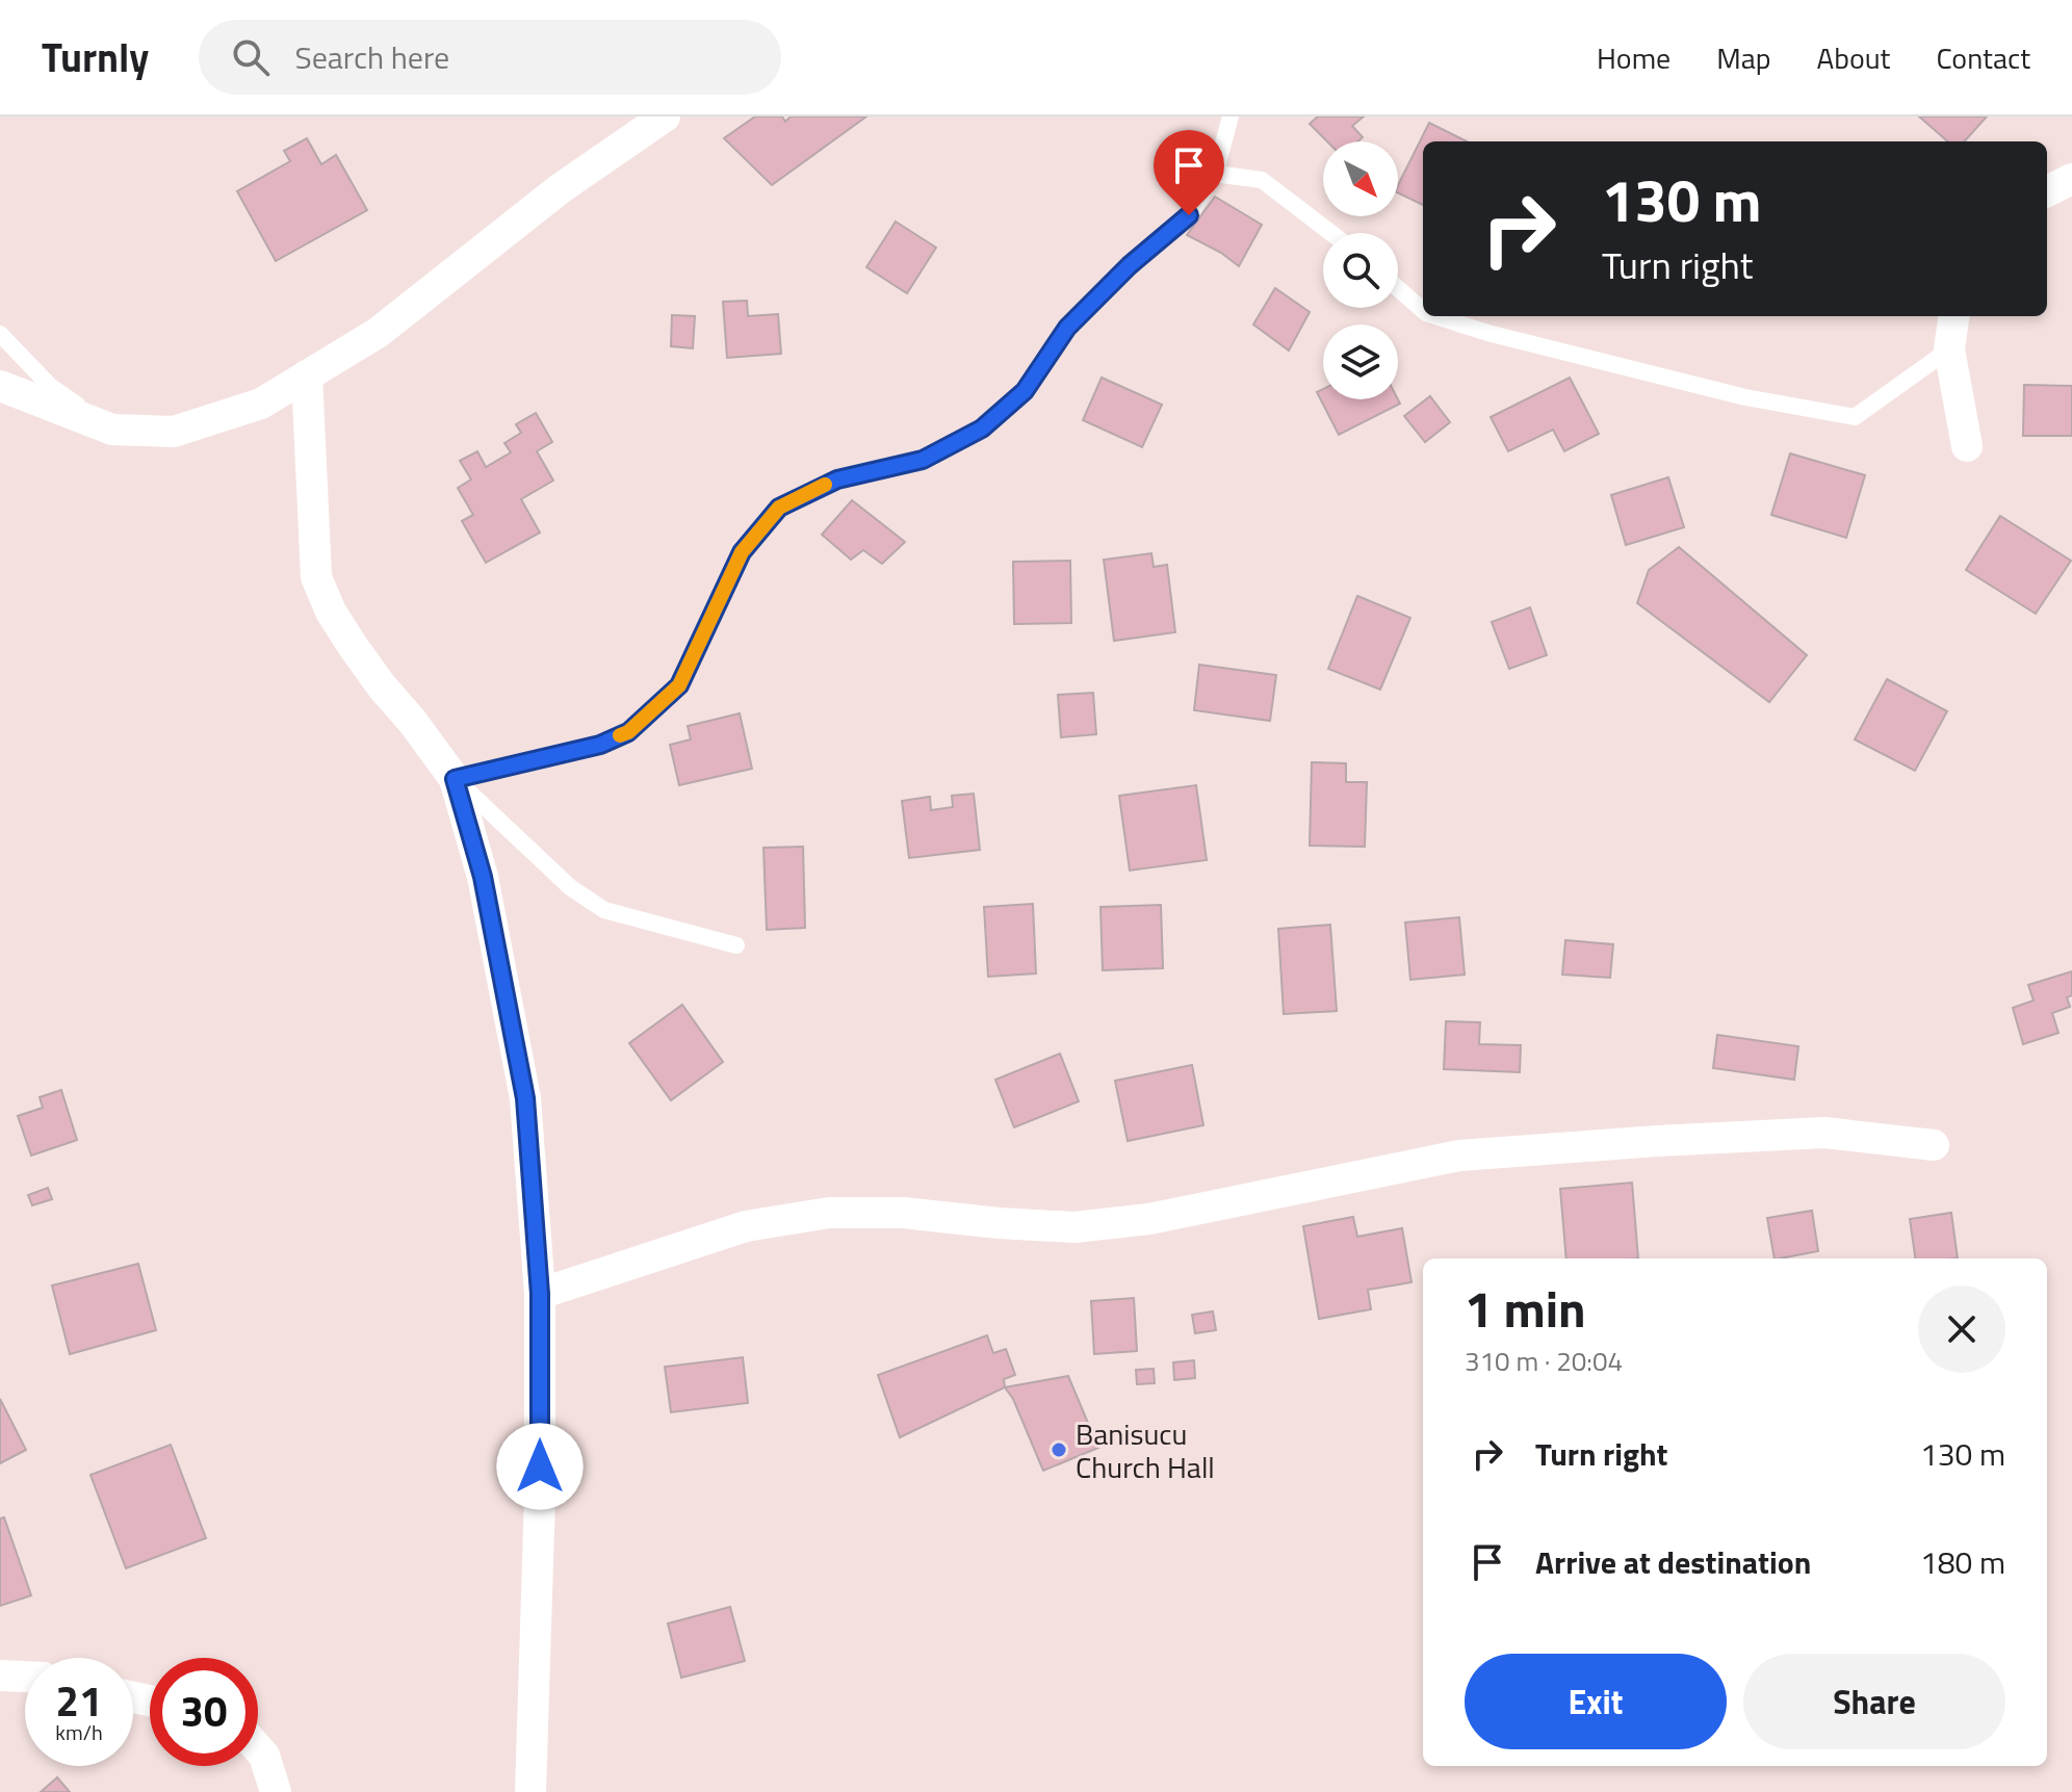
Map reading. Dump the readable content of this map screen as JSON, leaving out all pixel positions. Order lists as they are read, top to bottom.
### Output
{
  "places": ["Banisucu Church Hall"],
  "north": "bottom right",
  "page": {
    "header": "Turnly",
    "search": "Search here",
    "nav": [
      "Home",
      "Map",
      "About",
      "Contact"
    ],
    "turn": ["130 m", "Turn right"],
    "heading": ["1 min", "310 m · 20:04"],
    "list": [
      {
        "name": "Turn right",
        "value": "130 m"
      },
      {
        "name": "Arrive at destination",
        "value": "180 m"
      }
    ],
    "buttons": ["Exit", "Share"],
    "speed": "21 km/h",
    "limit": "30"
  }
}
